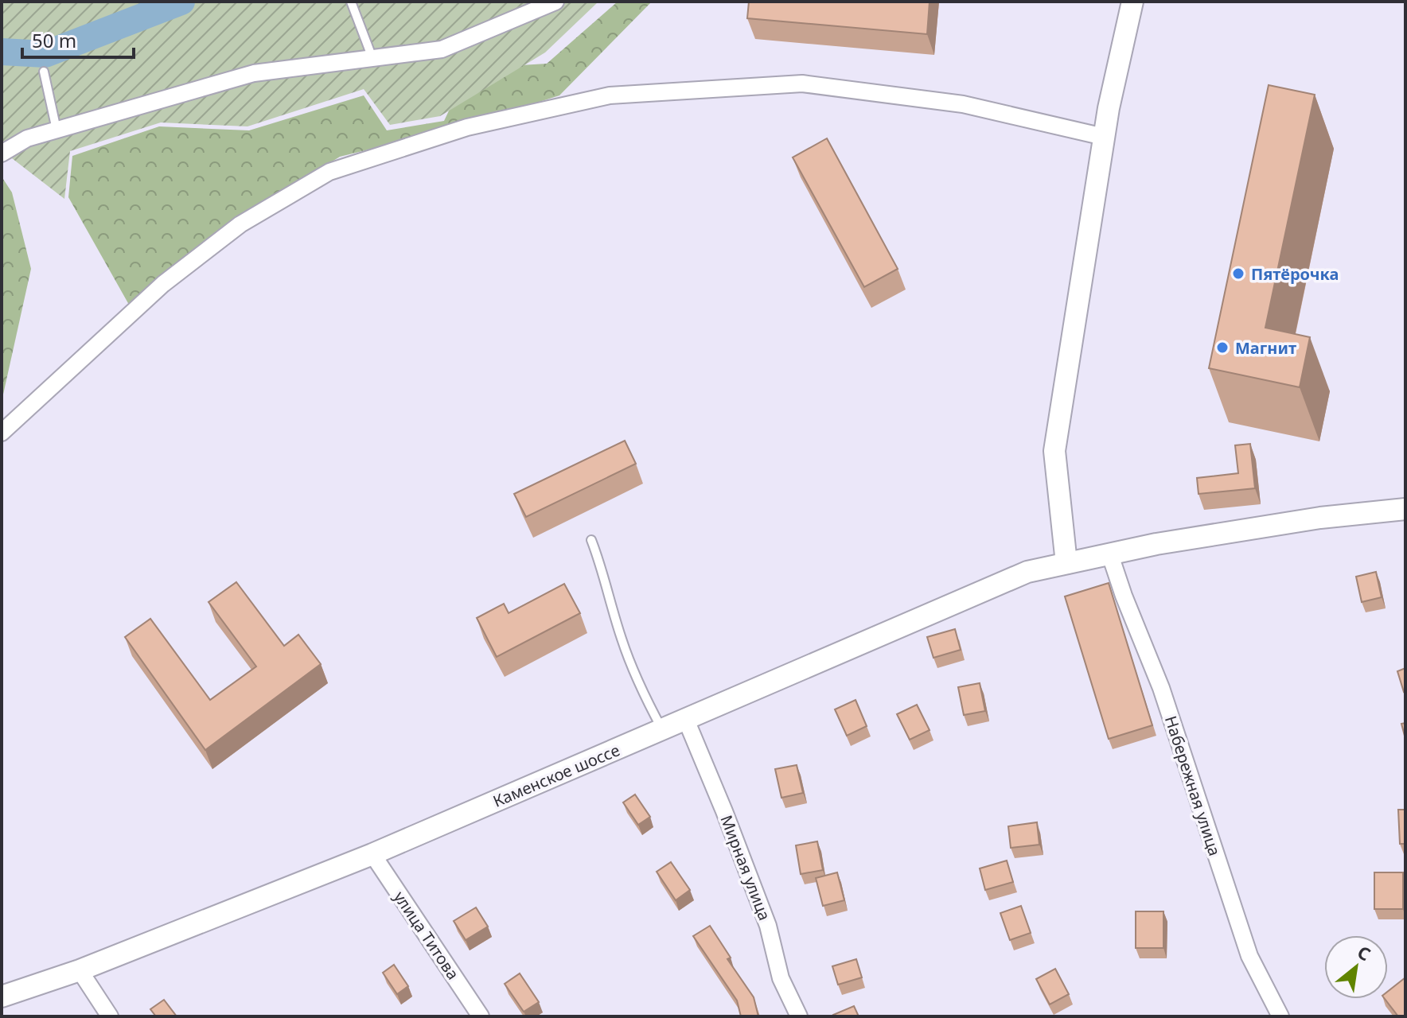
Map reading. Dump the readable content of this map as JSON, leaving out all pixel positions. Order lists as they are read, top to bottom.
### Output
{
  "streets": {
    "street": [
      "Каменское шоссе",
      "Набережная улица",
      "Мирная улица",
      "улица Титова"
    ]
  },
  "crossings": [
    ["Каменское шоссе", "Набережная улица"],
    ["Каменское шоссе", "Мирная улица"],
    ["Каменское шоссе", "улица Титова"]
  ],
  "places": ["Пятёрочка", "Магнит"],
  "scale_bar": "50 m",
  "north": "top right"
}
